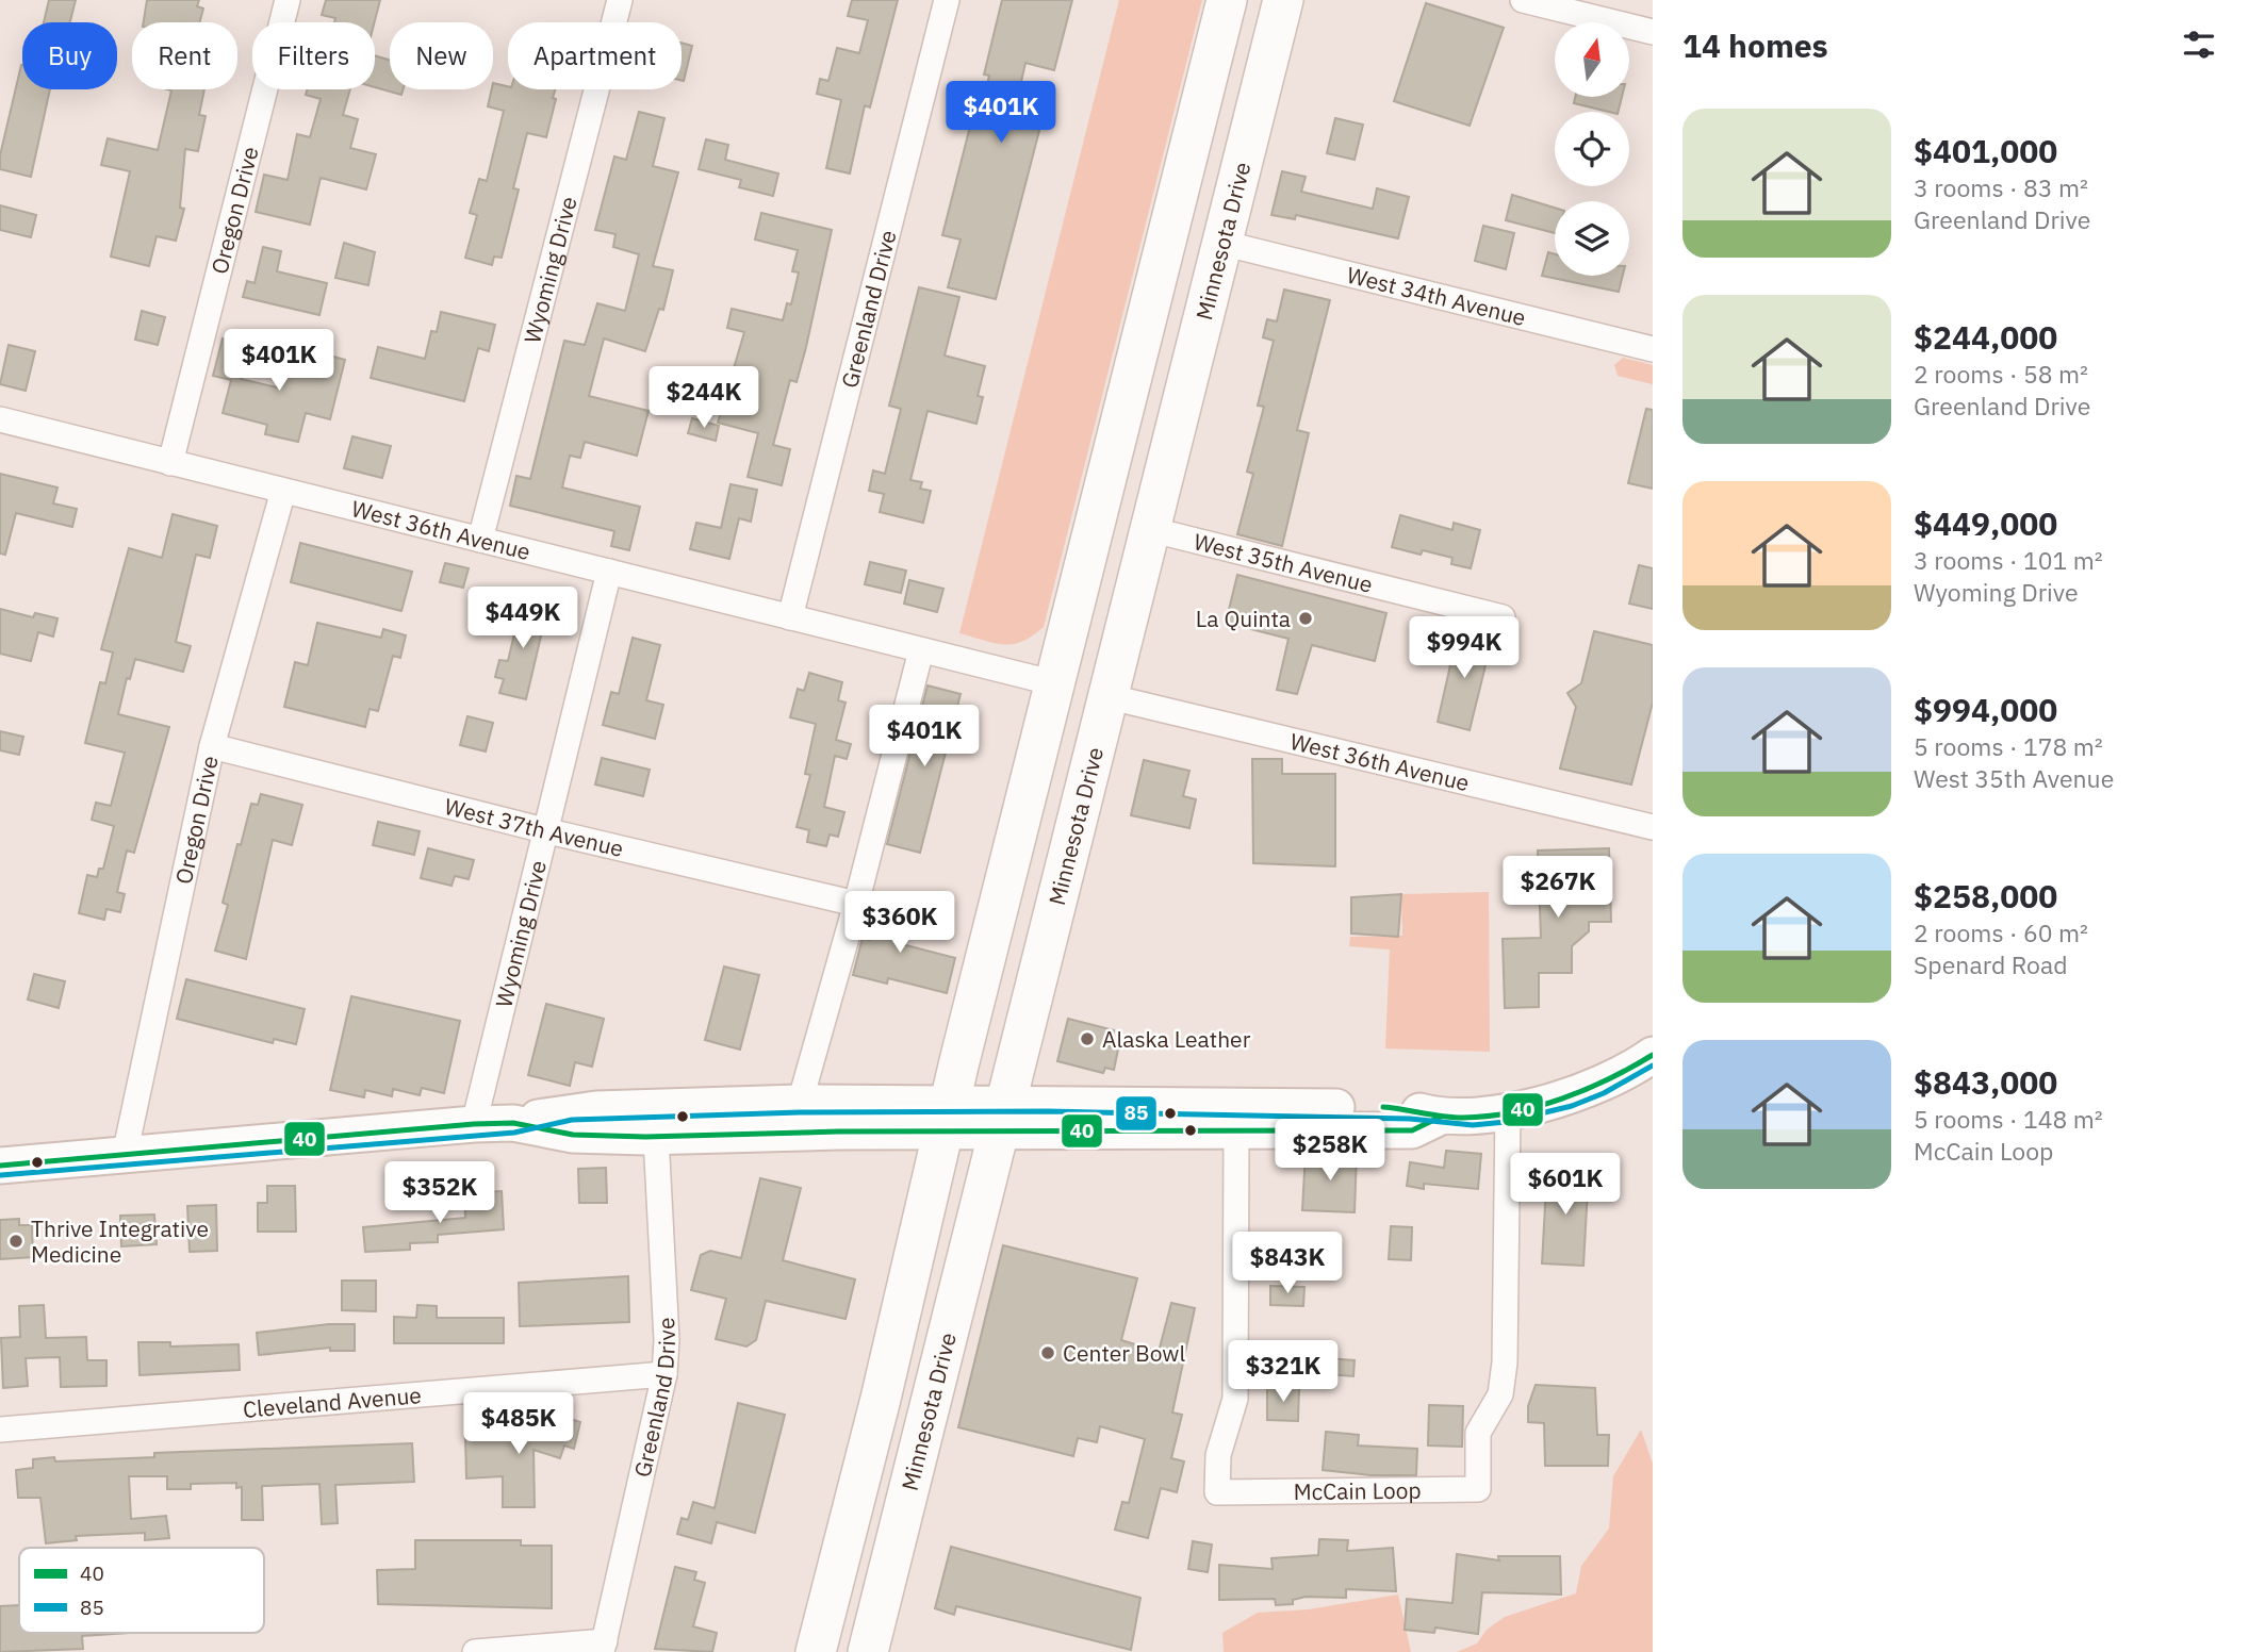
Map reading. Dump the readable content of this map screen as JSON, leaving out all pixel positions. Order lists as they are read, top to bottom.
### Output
{
  "streets": {
    "main road": ["Minnesota Drive"],
    "street": [
      "Oregon Drive",
      "Wyoming Drive",
      "West 34th Avenue",
      "Greenland Drive",
      "West 36th Avenue",
      "West 35th Avenue",
      "West 37th Avenue",
      "Cleveland Avenue",
      "McCain Loop"
    ]
  },
  "crossings": [
    ["Oregon Drive", "West 36th Avenue"],
    ["Oregon Drive", "West 37th Avenue"],
    ["Minnesota Drive", "West 34th Avenue"],
    ["Minnesota Drive", "West 36th Avenue"],
    ["Minnesota Drive", "West 35th Avenue"],
    ["Wyoming Drive", "West 36th Avenue"],
    ["Wyoming Drive", "West 37th Avenue"],
    ["Greenland Drive", "West 36th Avenue"],
    ["Greenland Drive", "Cleveland Avenue"]
  ],
  "places": [
    "La Quinta",
    "Alaska Leather",
    "Thrive Integrative Medicine",
    "Center Bowl"
  ],
  "lines": ["transit line 40", "transit line 85"],
  "legend": ["40", "85"],
  "north": "top",
  "page": {
    "heading": "14 homes",
    "chip": [
      "Buy",
      "Rent",
      "Filters",
      "New",
      "Apartment"
    ],
    "price": [
      "$401K",
      "$401K",
      "$244K",
      "$449K",
      "$994K",
      "$401K",
      "$267K",
      "$360K",
      "$258K",
      "$601K",
      "$352K",
      "$843K",
      "$321K",
      "$485K"
    ],
    "list": [
      {
        "name": "$401,000",
        "note": "3 rooms · 83 m² · Greenland Drive"
      },
      {
        "name": "$244,000",
        "note": "2 rooms · 58 m² · Greenland Drive"
      },
      {
        "name": "$449,000",
        "note": "3 rooms · 101 m² · Wyoming Drive"
      },
      {
        "name": "$994,000",
        "note": "5 rooms · 178 m² · West 35th Avenue"
      },
      {
        "name": "$258,000",
        "note": "2 rooms · 60 m² · Spenard Road"
      },
      {
        "name": "$843,000",
        "note": "5 rooms · 148 m² · McCain Loop"
      }
    ]
  }
}
